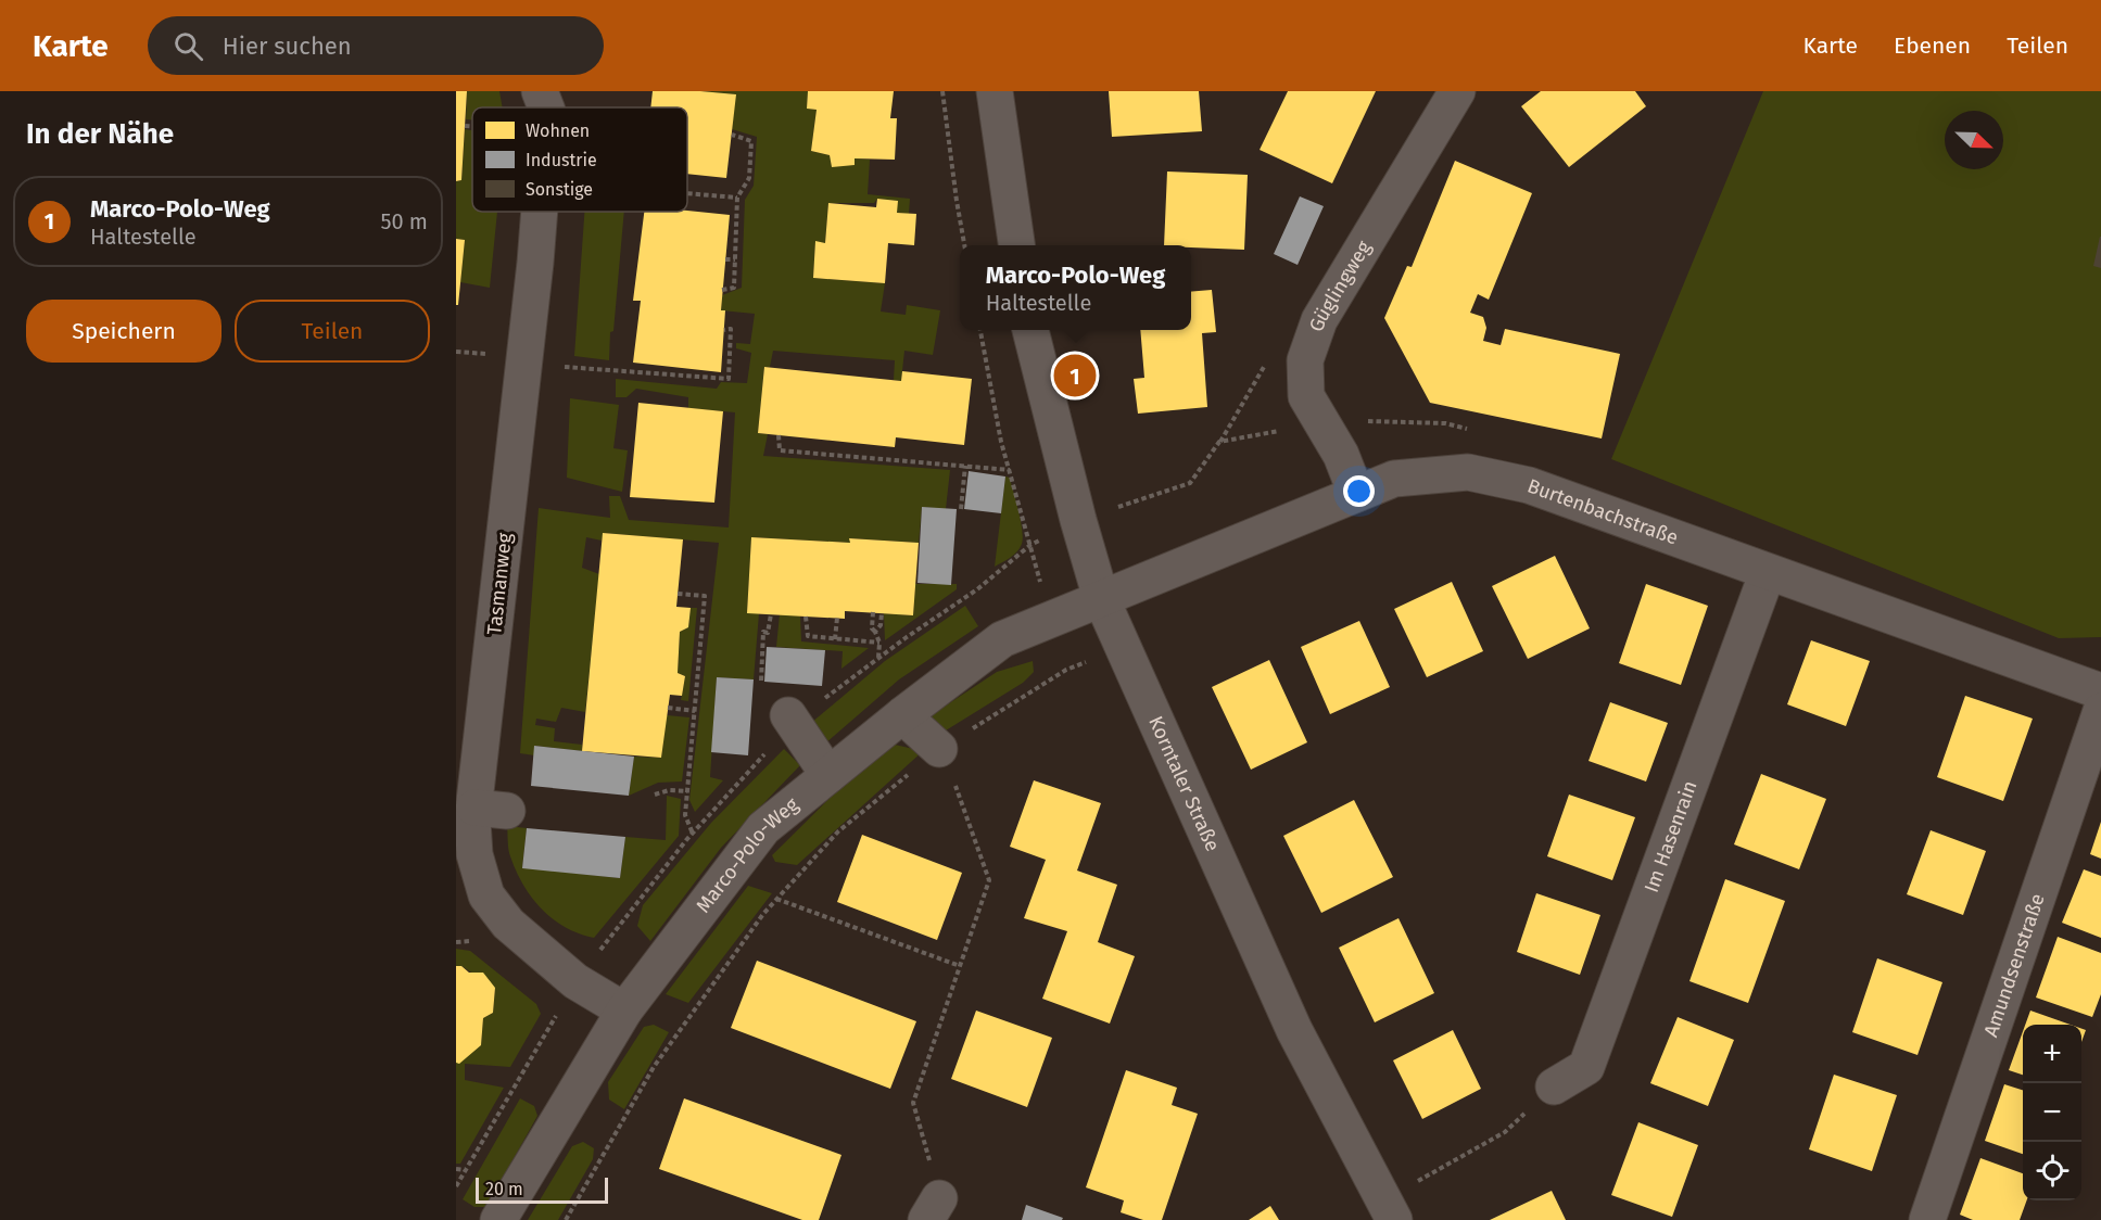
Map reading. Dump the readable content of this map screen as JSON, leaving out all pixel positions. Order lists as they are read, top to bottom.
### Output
{
  "streets": {
    "street": [
      "Güglingweg",
      "Burtenbachstraße",
      "Tasmanweg",
      "Korntaler Straße",
      "Im Hasenrain",
      "Marco-Polo-Weg",
      "Amundsenstraße"
    ]
  },
  "crossings": [
    ["Güglingweg", "Burtenbachstraße"],
    ["Burtenbachstraße", "Korntaler Straße"],
    ["Burtenbachstraße", "Im Hasenrain"],
    ["Burtenbachstraße", "Marco-Polo-Weg"],
    ["Tasmanweg", "Marco-Polo-Weg"],
    ["Korntaler Straße", "Marco-Polo-Weg"]
  ],
  "legend": ["Wohnen", "Industrie", "Sonstige"],
  "scale_bar": "20 m",
  "north": "bottom right",
  "page": {
    "header": "Karte",
    "search": "Hier suchen",
    "nav": ["Karte", "Ebenen", "Teilen"],
    "heading": "In der Nähe",
    "list": [
      {
        "mark": "1",
        "name": "Marco-Polo-Weg",
        "note": "Haltestelle",
        "value": "50 m"
      }
    ],
    "popup": ["Marco-Polo-Weg", "Haltestelle"],
    "buttons": ["Speichern", "Teilen"],
    "pins": "1",
    "map_buttons": ["+", "−"],
    "scale": "20 m"
  }
}
